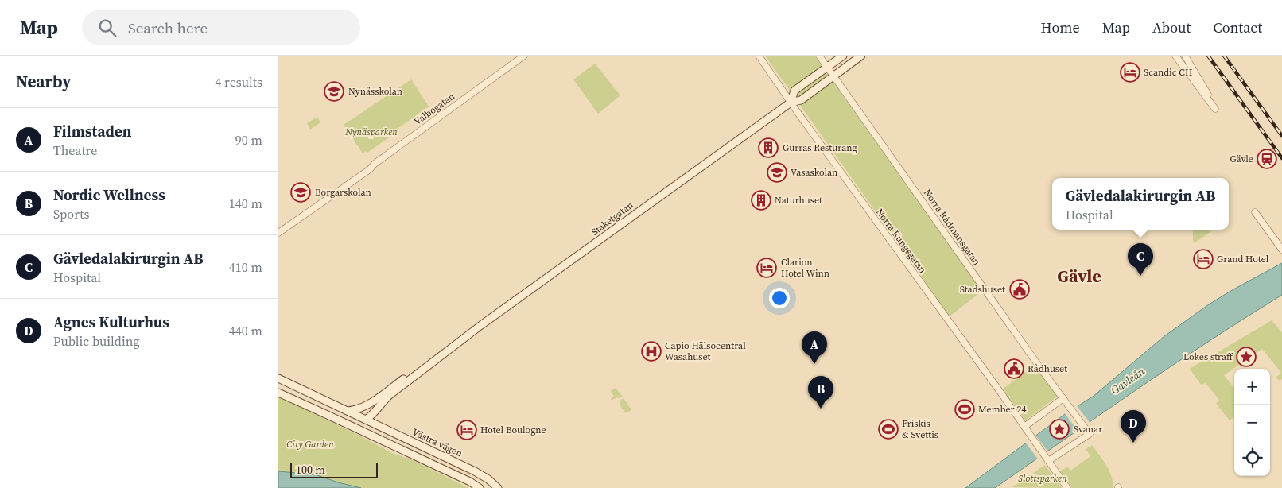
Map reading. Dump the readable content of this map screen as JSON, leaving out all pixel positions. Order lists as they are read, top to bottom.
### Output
{
  "streets": {
    "main road": ["Staketgatan", "Västra vägen"],
    "street": ["Valbogatan", "Norra Rådmansgatan", "Norra Kungsgatan"]
  },
  "crossings": [
    ["Staketgatan", "Norra Rådmansgatan"],
    ["Staketgatan", "Norra Kungsgatan"],
    ["Staketgatan", "Västra vägen"],
    ["Norra Rådmansgatan", "Norra Kungsgatan"]
  ],
  "districts": ["Gävle"],
  "water": ["Gavleån"],
  "parks": ["Nynäsparken", "City Garden", "Slottsparken"],
  "places": {
    "hotel": [
      "Scandic CH",
      "Grand Hotel",
      "Clarion Hotel Winn",
      "Hotel Boulogne"
    ],
    "school or university": ["Nynässkolan", "Vasaskolan", "Borgarskolan"],
    "building": ["Gurras Resturang", "Naturhuset"],
    "station": ["Gävle"],
    "public building": ["Stadshuset", "Rådhuset"],
    "hospital": ["Capio Hälsocentral Wasahuset"],
    "place": ["Lokes straff", "Svanar"],
    "sports": ["Member 24", "Friskis & Svettis"]
  },
  "scale_bar": "100 m",
  "page": {
    "header": "Map",
    "search": "Search here",
    "nav": [
      "Home",
      "Map",
      "About",
      "Contact"
    ],
    "heading": ["Nearby", "4 results"],
    "list": [
      {
        "mark": "A",
        "name": "Filmstaden",
        "note": "Theatre",
        "value": "90 m"
      },
      {
        "mark": "B",
        "name": "Nordic Wellness",
        "note": "Sports",
        "value": "140 m"
      },
      {
        "mark": "C",
        "name": "Gävledalakirurgin AB",
        "note": "Hospital",
        "value": "410 m"
      },
      {
        "mark": "D",
        "name": "Agnes Kulturhus",
        "note": "Public building",
        "value": "440 m"
      }
    ],
    "popup": ["Gävledalakirurgin AB", "Hospital"],
    "pins": [
      "C",
      "A",
      "B",
      "D"
    ],
    "map_buttons": ["+", "−"],
    "scale": "100 m"
  }
}
